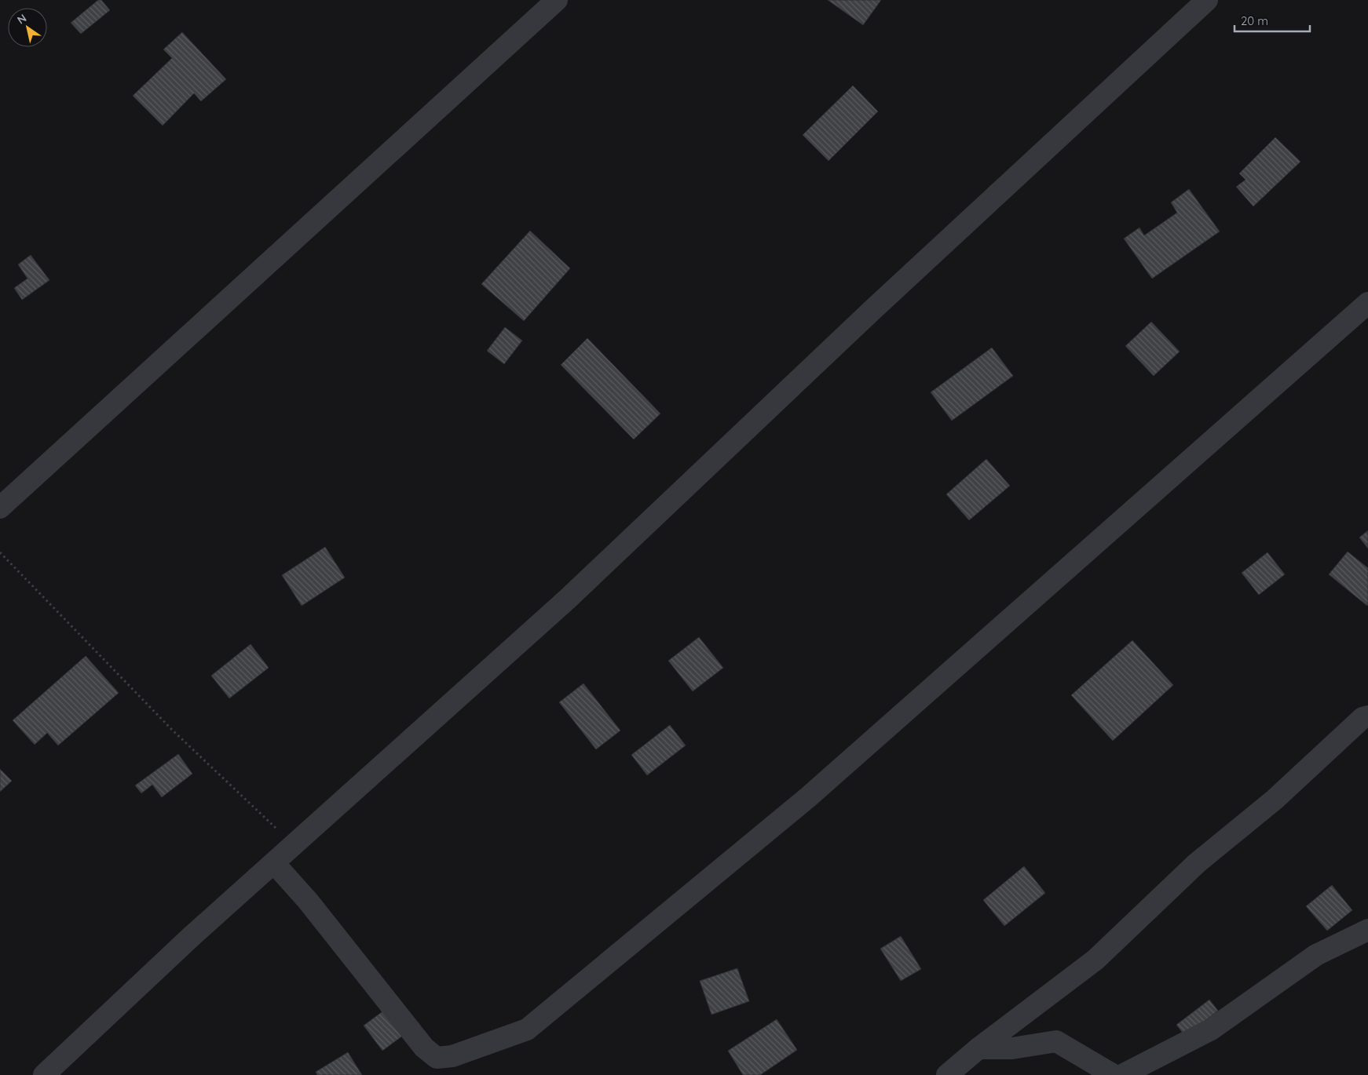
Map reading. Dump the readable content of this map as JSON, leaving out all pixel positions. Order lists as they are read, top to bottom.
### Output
{
  "scale_bar": "20 m",
  "north": "top left"
}
